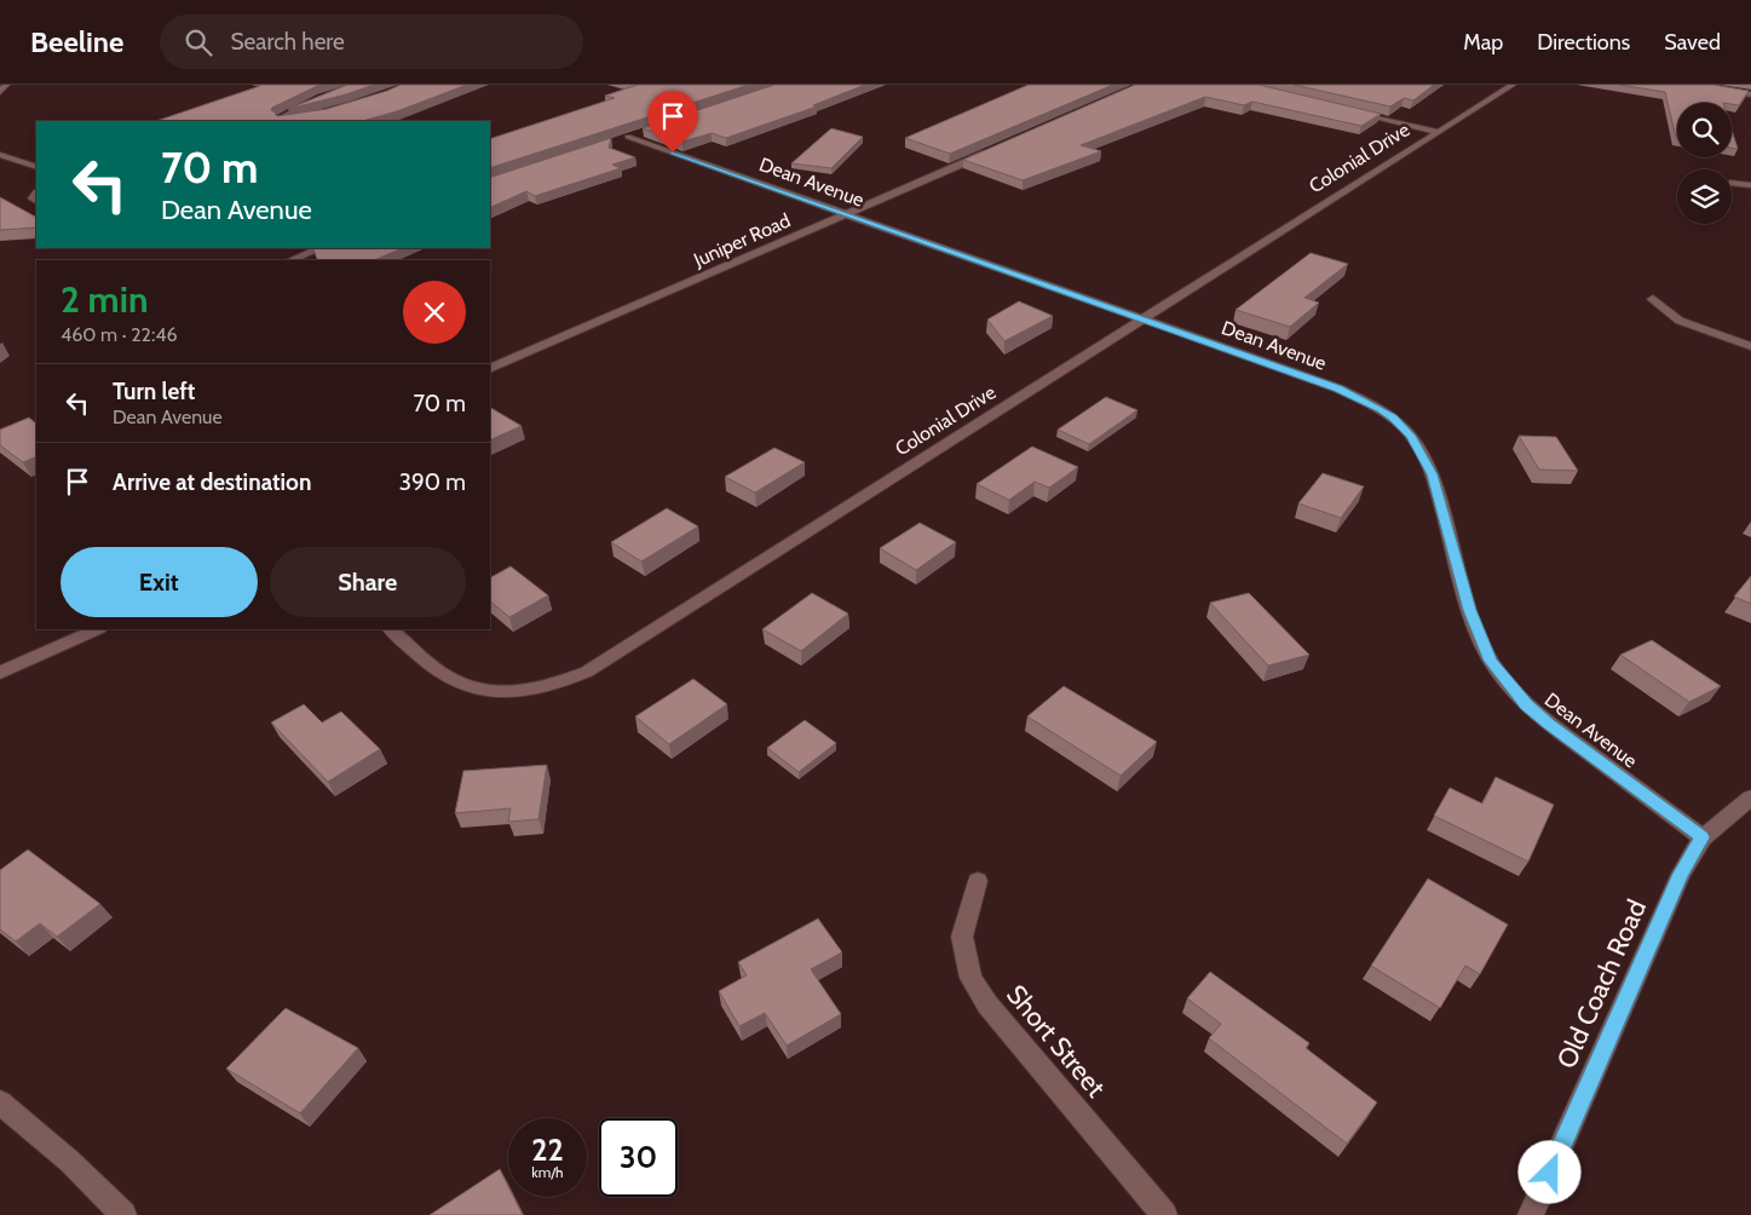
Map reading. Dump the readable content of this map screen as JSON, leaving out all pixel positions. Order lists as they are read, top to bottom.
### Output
{
  "streets": {
    "street": [
      "Colonial Drive",
      "Dean Avenue",
      "Juniper Road",
      "Old Coach Road",
      "Short Street"
    ]
  },
  "crossings": [
    ["Colonial Drive", "Dean Avenue"],
    ["Dean Avenue", "Juniper Road"],
    ["Dean Avenue", "Old Coach Road"]
  ],
  "page": {
    "header": "Beeline",
    "search": "Search here",
    "nav": ["Map", "Directions", "Saved"],
    "turn": ["70 m", "Dean Avenue"],
    "heading": ["2 min", "460 m · 22:46"],
    "list": [
      {
        "name": "Turn left",
        "note": "Dean Avenue",
        "value": "70 m"
      },
      {
        "name": "Arrive at destination",
        "value": "390 m"
      }
    ],
    "buttons": ["Exit", "Share"],
    "speed": "22 km/h",
    "limit": "30"
  }
}
